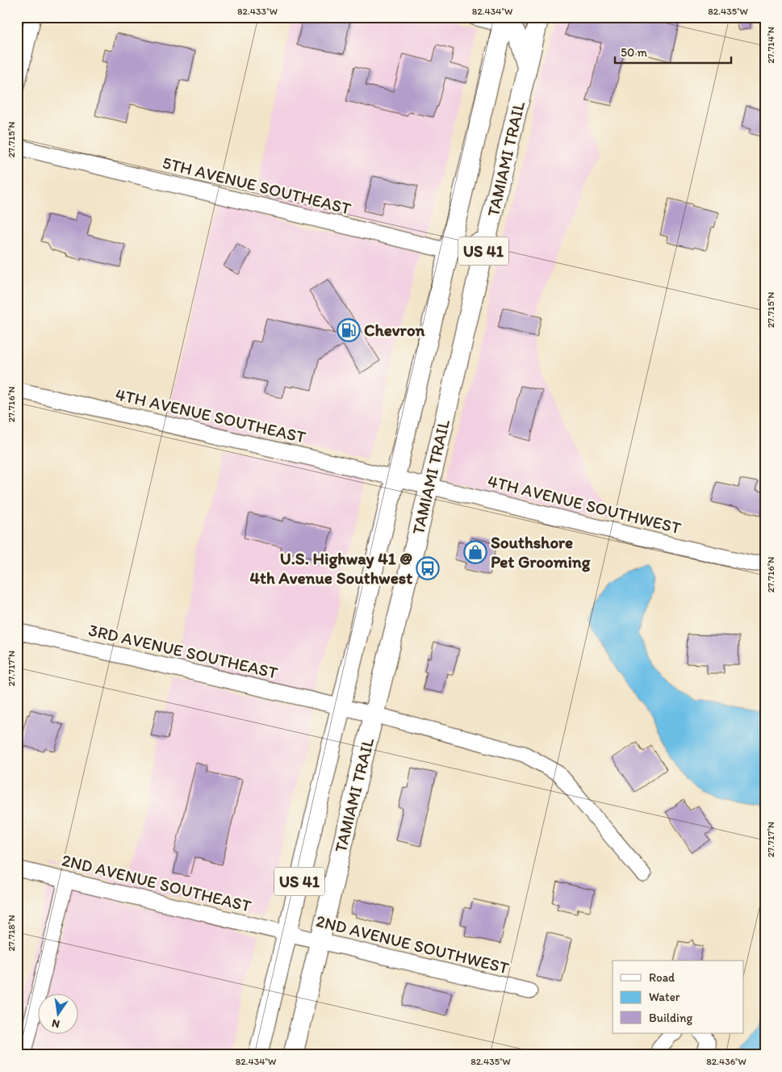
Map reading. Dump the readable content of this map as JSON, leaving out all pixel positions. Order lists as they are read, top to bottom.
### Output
{
  "streets": {
    "main road": ["TAMIAMI TRAIL", "US 41"],
    "street": [
      "5TH AVENUE SOUTHEAST",
      "4TH AVENUE SOUTHEAST",
      "4TH AVENUE SOUTHWEST",
      "3RD AVENUE SOUTHEAST",
      "2ND AVENUE SOUTHEAST",
      "2ND AVENUE SOUTHWEST"
    ]
  },
  "crossings": [
    ["TAMIAMI TRAIL", "5TH AVENUE SOUTHEAST"],
    ["TAMIAMI TRAIL", "4TH AVENUE SOUTHEAST"],
    ["TAMIAMI TRAIL", "4TH AVENUE SOUTHWEST"],
    ["TAMIAMI TRAIL", "3RD AVENUE SOUTHEAST"],
    ["TAMIAMI TRAIL", "2ND AVENUE SOUTHEAST"],
    ["TAMIAMI TRAIL", "2ND AVENUE SOUTHWEST"],
    ["4TH AVENUE SOUTHEAST", "4TH AVENUE SOUTHWEST"],
    ["2ND AVENUE SOUTHEAST", "2ND AVENUE SOUTHWEST"]
  ],
  "places": {
    "fuel station": ["Chevron"],
    "shop": ["Southshore Pet Grooming"],
    "bus stop": ["U.S. Highway 41 @ 4th Avenue Southwest"]
  },
  "legend": ["Road", "Water", "Building"],
  "scale_bar": "50 m",
  "north": "bottom",
  "coordinates": [
    "82.433°W",
    "82.434°W",
    "82.435°W",
    "27.714°N",
    "27.715°N",
    "27.716°N",
    "27.717°N",
    "27.718°N",
    "82.436°W"
  ]
}
